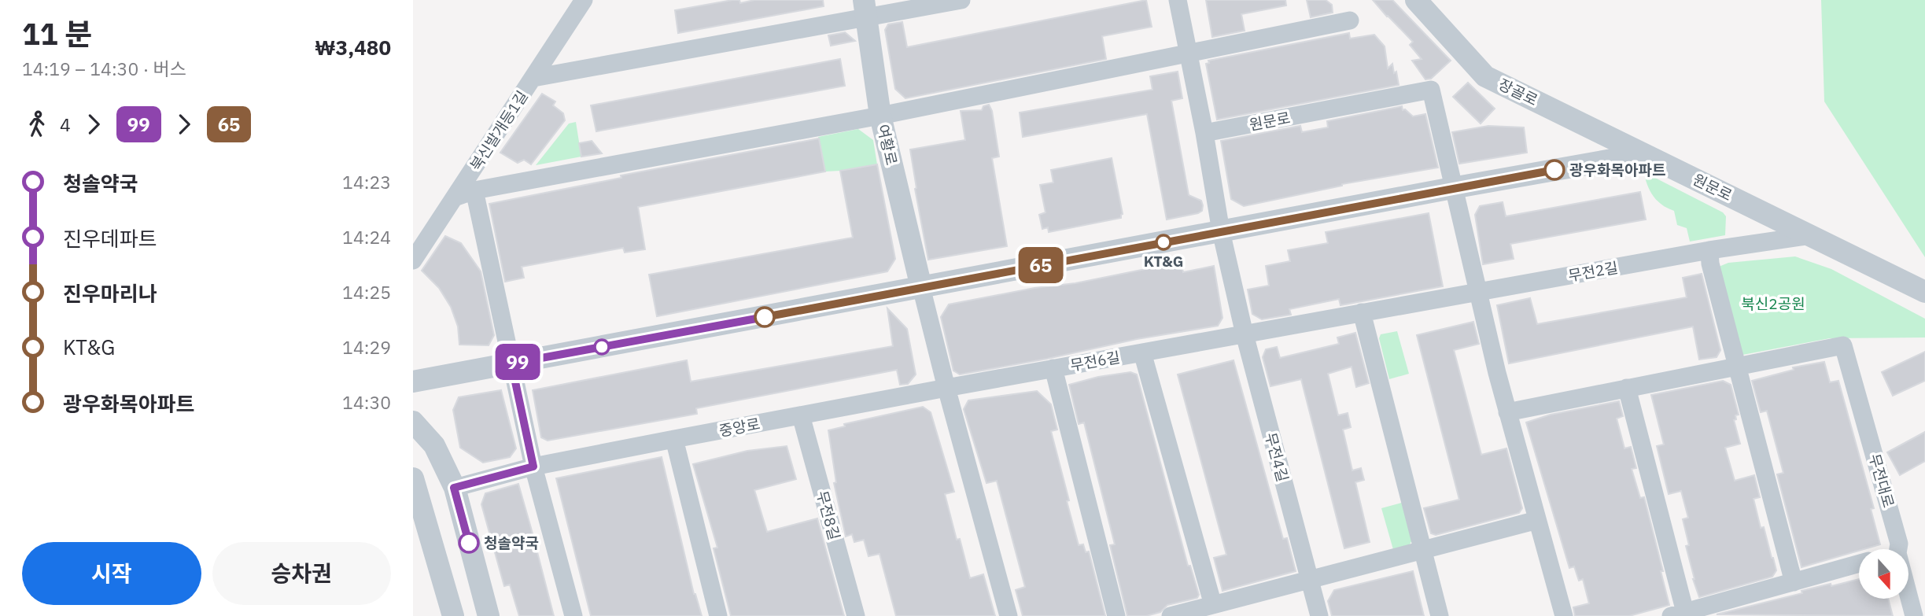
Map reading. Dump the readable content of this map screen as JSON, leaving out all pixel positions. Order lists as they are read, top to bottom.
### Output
{
  "streets": {
    "street": [
      "장골로",
      "원문로",
      "북신발개등1길",
      "여황로",
      "무전2길",
      "무전6길",
      "중앙로",
      "무전4길",
      "무전대로",
      "무전8길"
    ]
  },
  "crossings": [
    ["장골로", "원문로"],
    ["원문로", "무전2길"],
    ["원문로", "무전4길"],
    ["무전6길", "중앙로"],
    ["무전6길", "무전4길"],
    ["중앙로", "무전8길"]
  ],
  "parks": ["북신2공원"],
  "places": ["광우화목아파트", "KT&G", "청솔약국"],
  "lines": ["bus line 65", "bus line 99"],
  "north": "bottom",
  "page": {
    "heading": ["11 분", "14:19 – 14:30 · 버스", "₩3,480"],
    "on_map": ["99", "65"],
    "legs": ["4", "99", "65"],
    "list": [
      {
        "name": "청솔약국",
        "value": "14:23"
      },
      {
        "name": "진우데파트",
        "value": "14:24"
      },
      {
        "name": "진우마리나",
        "value": "14:25"
      },
      {
        "name": "KT&G",
        "value": "14:29"
      },
      {
        "name": "광우화목아파트",
        "value": "14:30"
      }
    ],
    "buttons": ["시작", "승차권"]
  }
}
